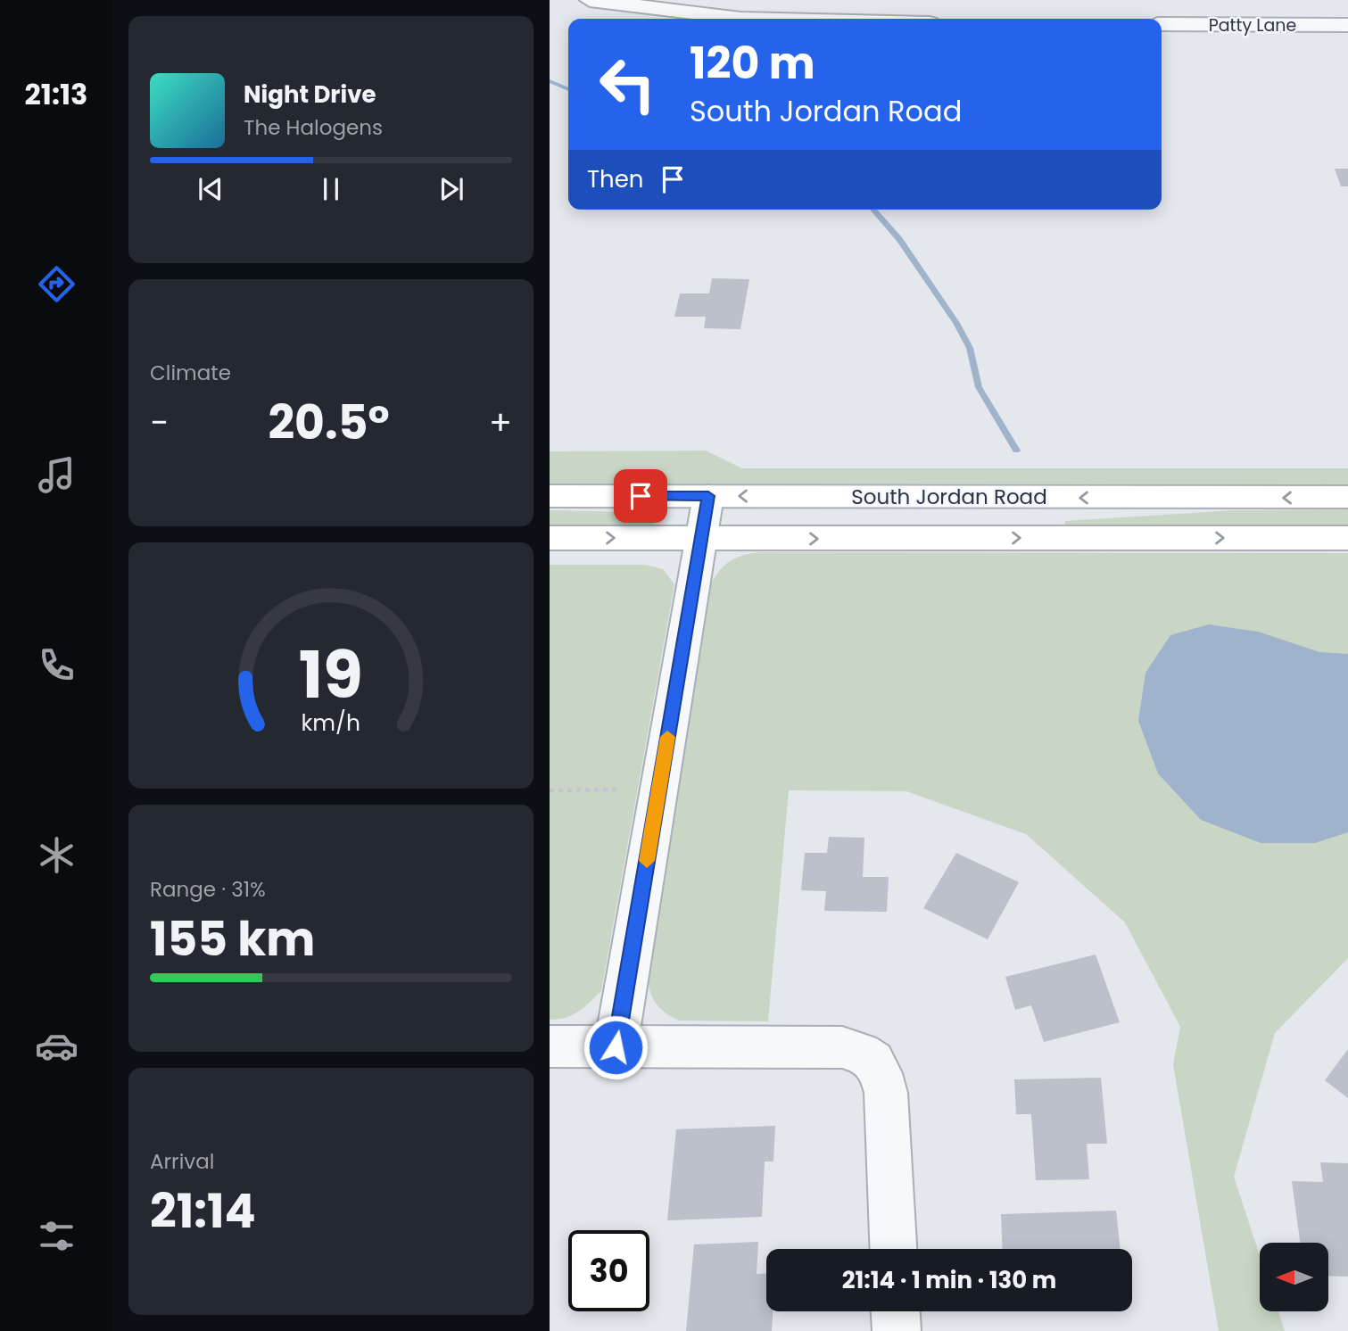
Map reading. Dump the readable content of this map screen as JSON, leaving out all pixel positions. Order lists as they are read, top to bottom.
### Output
{
  "streets": {
    "main road": ["South Jordan Road"],
    "street": ["Patty Lane"]
  },
  "north": "left",
  "page": {
    "tabs": "21:13",
    "turn": ["120 m", "South Jordan Road"],
    "song": ["Night Drive", "The Halogens"],
    "then": "Then",
    "tile": [
      "Climate",
      ["Range · 31%", "155 km"],
      ["Arrival", "21:14"]
    ],
    "heat": ["−", "20.5°", "+"],
    "limit": "30",
    "trip": "21:14 · 1 min · 130 m",
    "gauge": ["19", "km/h"]
  }
}
